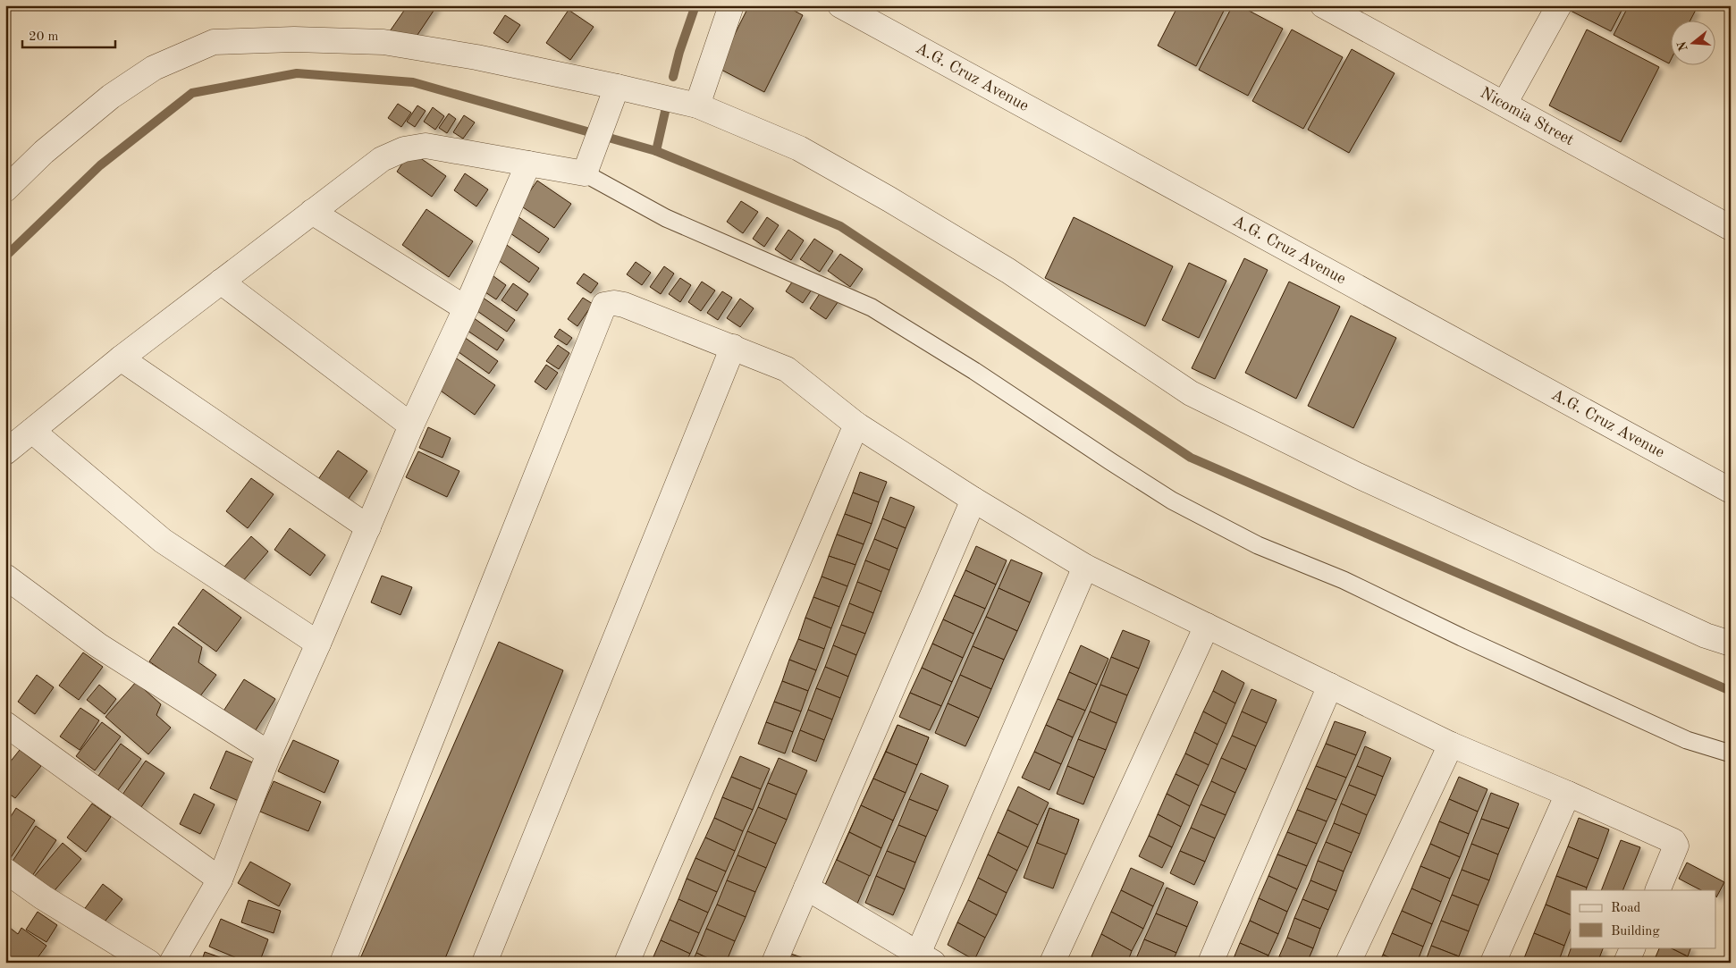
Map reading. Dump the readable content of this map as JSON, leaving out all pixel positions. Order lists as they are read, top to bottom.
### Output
{
  "streets": {
    "street": ["A.G. Cruz Avenue", "Nicomia Street"]
  },
  "legend": ["Road", "Building"],
  "scale_bar": "20 m",
  "north": "left"
}
